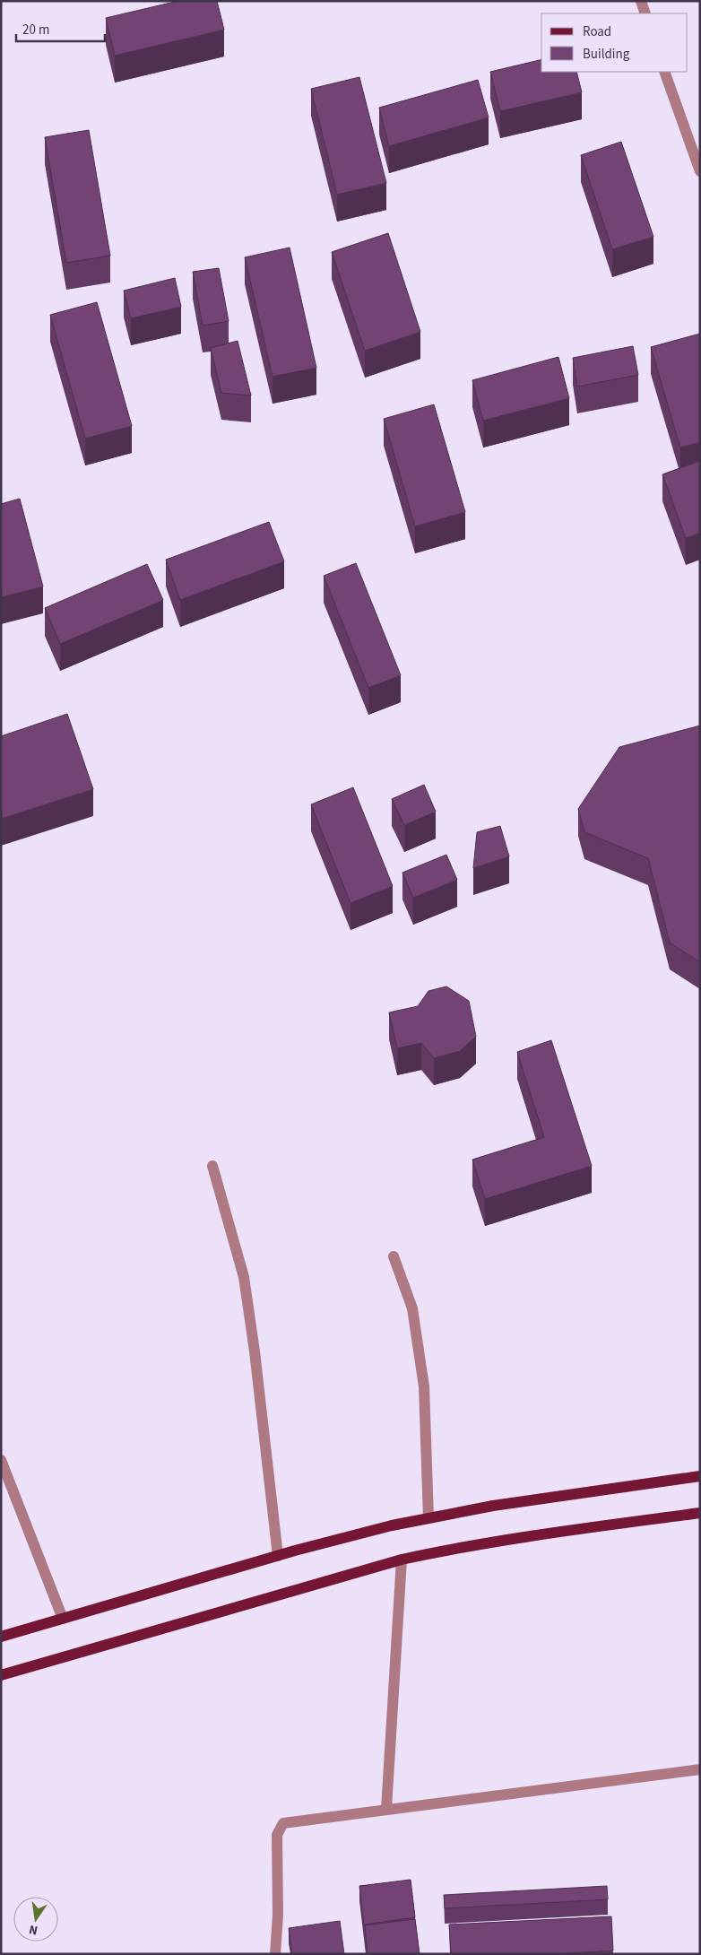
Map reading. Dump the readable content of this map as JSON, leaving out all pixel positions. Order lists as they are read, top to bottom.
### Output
{
  "legend": ["Road", "Building"],
  "scale_bar": "20 m",
  "north": "bottom"
}
